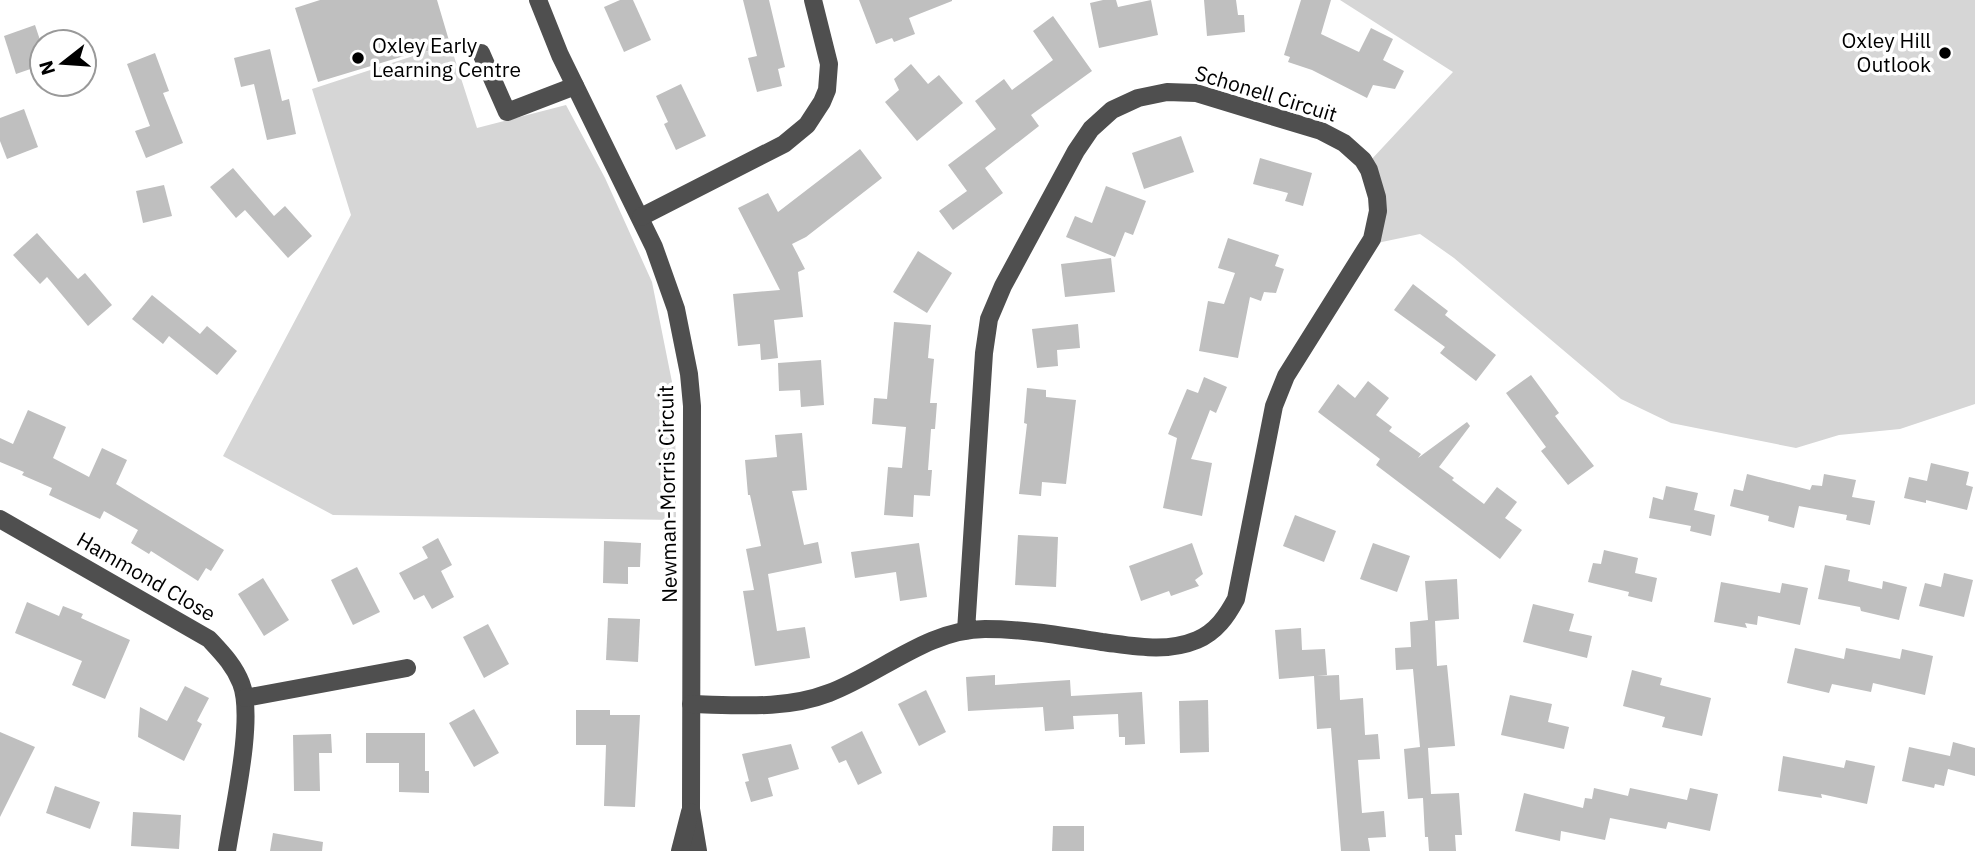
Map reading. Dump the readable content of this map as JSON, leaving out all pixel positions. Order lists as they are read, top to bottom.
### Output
{
  "streets": {
    "street": ["Schonell Circuit", "Newman-Morris Circuit", "Hammond Close"]
  },
  "crossings": [
    ["Schonell Circuit", "Newman-Morris Circuit"]
  ],
  "places": ["Oxley Hill Outlook", "Oxley Early Learning Centre"],
  "north": "left"
}
